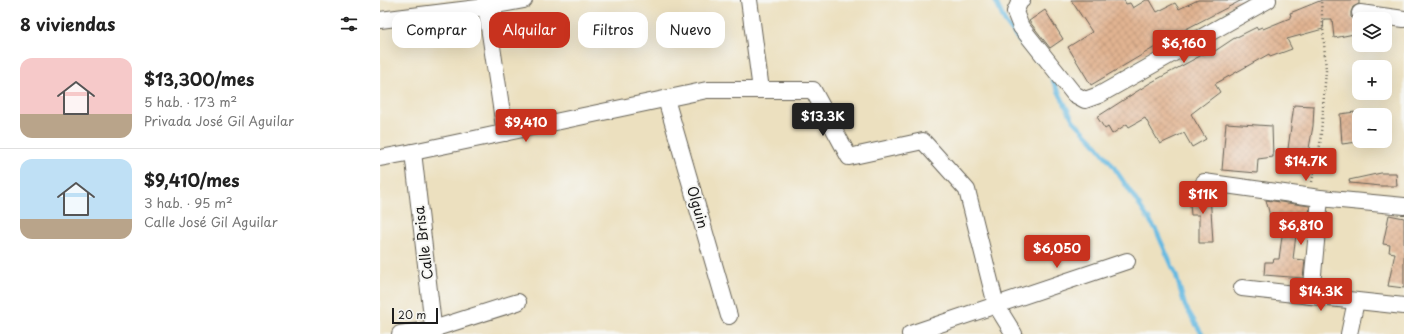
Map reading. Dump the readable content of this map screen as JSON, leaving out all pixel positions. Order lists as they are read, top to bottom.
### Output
{
  "streets": {
    "street": ["Olguin", "Calle Brisa"]
  },
  "scale_bar": "20 m",
  "page": {
    "heading": "8 viviendas",
    "map_buttons": ["+", "−"],
    "chip": [
      "Comprar",
      "Alquilar",
      "Filtros",
      "Nuevo"
    ],
    "price": [
      "$6,160",
      "$13.3K",
      "$9,410",
      "$14.7K",
      "$11K",
      "$6,810",
      "$6,050",
      "$14.3K"
    ],
    "list": [
      {
        "name": "$13,300/mes",
        "note": "5 hab. · 173 m² · Privada José Gil Aguilar"
      },
      {
        "name": "$9,410/mes",
        "note": "3 hab. · 95 m² · Calle José Gil Aguilar"
      }
    ],
    "scale": "20 m"
  }
}
